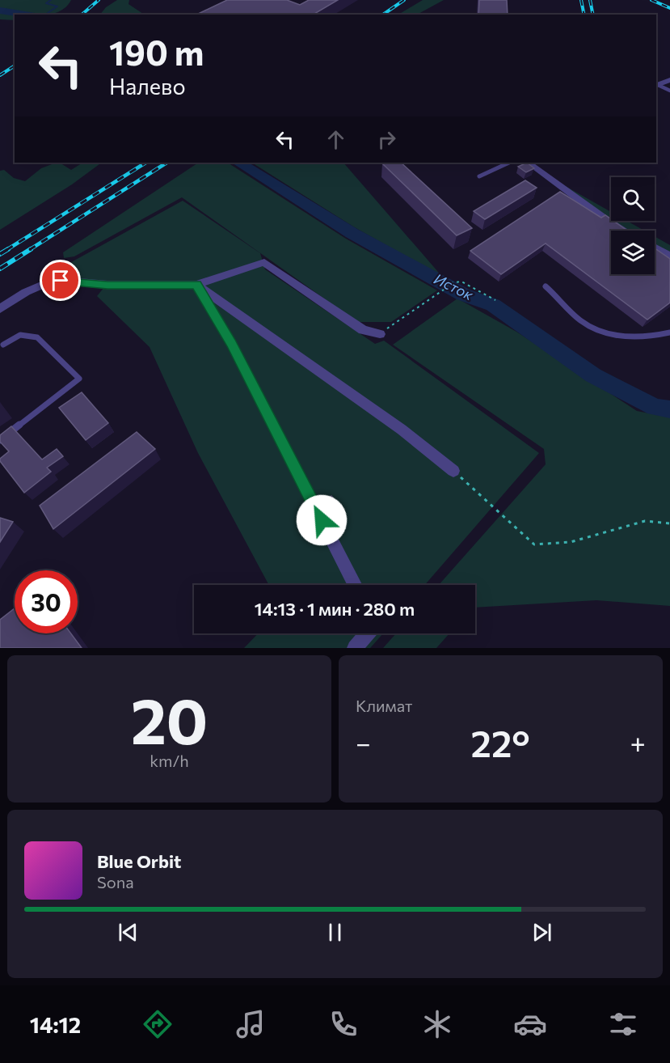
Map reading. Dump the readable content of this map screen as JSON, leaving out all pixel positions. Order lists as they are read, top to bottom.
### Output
{
  "water": ["Исток"],
  "page": {
    "turn": ["190 m", "Налево"],
    "limit": "30",
    "trip": "14:13 · 1 мин · 280 m",
    "tile": [
      ["20", "km/h"],
      "Климат"
    ],
    "heat": ["−", "22°", "+"],
    "song": ["Blue Orbit", "Sona"],
    "tabs": "14:12"
  }
}
